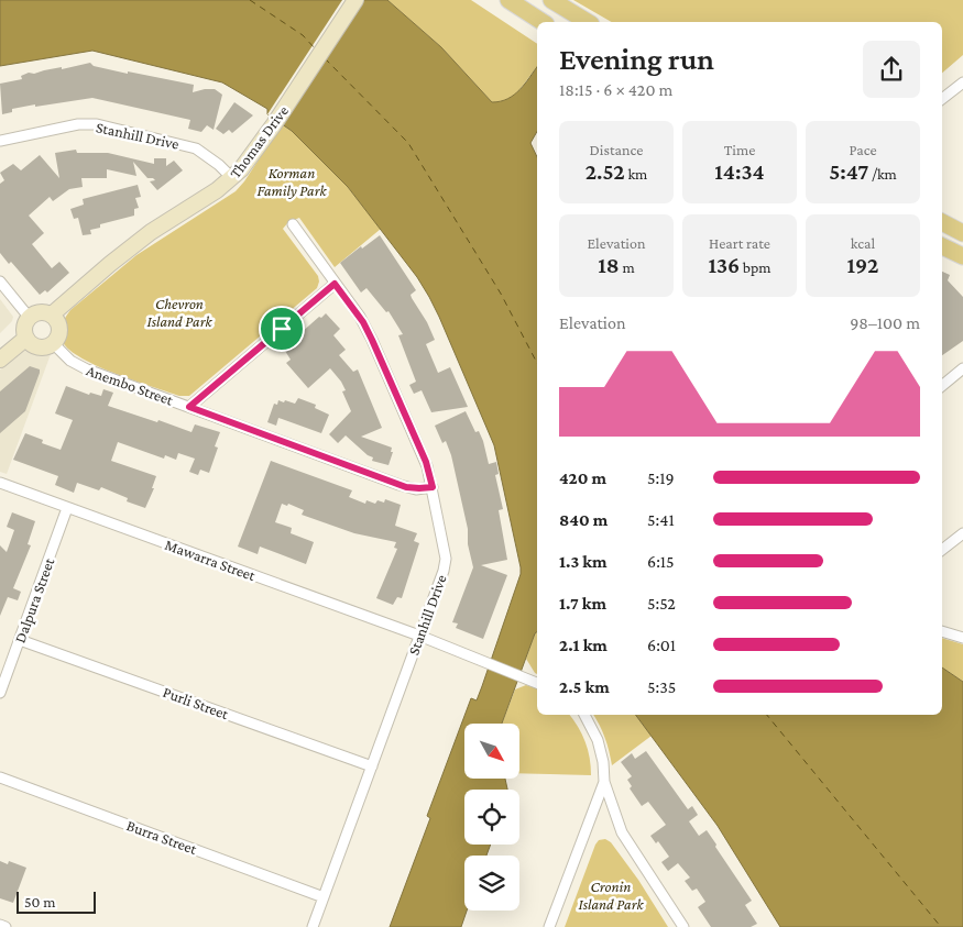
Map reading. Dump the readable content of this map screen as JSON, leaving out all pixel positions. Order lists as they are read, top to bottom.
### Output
{
  "streets": {
    "main road": ["Thomas Drive"],
    "street": [
      "Stanhill Drive",
      "Anembo Street",
      "Mawarra Street",
      "Dalpura Street",
      "Purli Street",
      "Burra Street"
    ]
  },
  "crossings": [
    ["Stanhill Drive", "Thomas Drive"],
    ["Stanhill Drive", "Anembo Street"],
    ["Stanhill Drive", "Mawarra Street"],
    ["Stanhill Drive", "Purli Street"],
    ["Stanhill Drive", "Burra Street"],
    ["Thomas Drive", "Anembo Street"],
    ["Mawarra Street", "Dalpura Street"],
    ["Dalpura Street", "Purli Street"]
  ],
  "parks": ["Korman Family Park", "Chevron Island Park", "Cronin Island Park"],
  "scale_bar": "50 m",
  "north": "bottom right",
  "page": {
    "heading": ["Evening run", "18:15 · 6 × 420 m"],
    "stats": [
      ["Distance", "2.52 km"],
      ["Time", "14:34"],
      ["Pace", "5:47 /km"],
      ["Elevation", "18 m"],
      ["Heart rate", "136 bpm"],
      ["kcal", "192"]
    ],
    "chart": ["Elevation", "98–100 m"],
    "list": [
      {
        "name": "420 m",
        "note": "5:19"
      },
      {
        "name": "840 m",
        "note": "5:41"
      },
      {
        "name": "1.3 km",
        "note": "6:15"
      },
      {
        "name": "1.7 km",
        "note": "5:52"
      },
      {
        "name": "2.1 km",
        "note": "6:01"
      },
      {
        "name": "2.5 km",
        "note": "5:35"
      }
    ],
    "scale": "50 m"
  }
}
